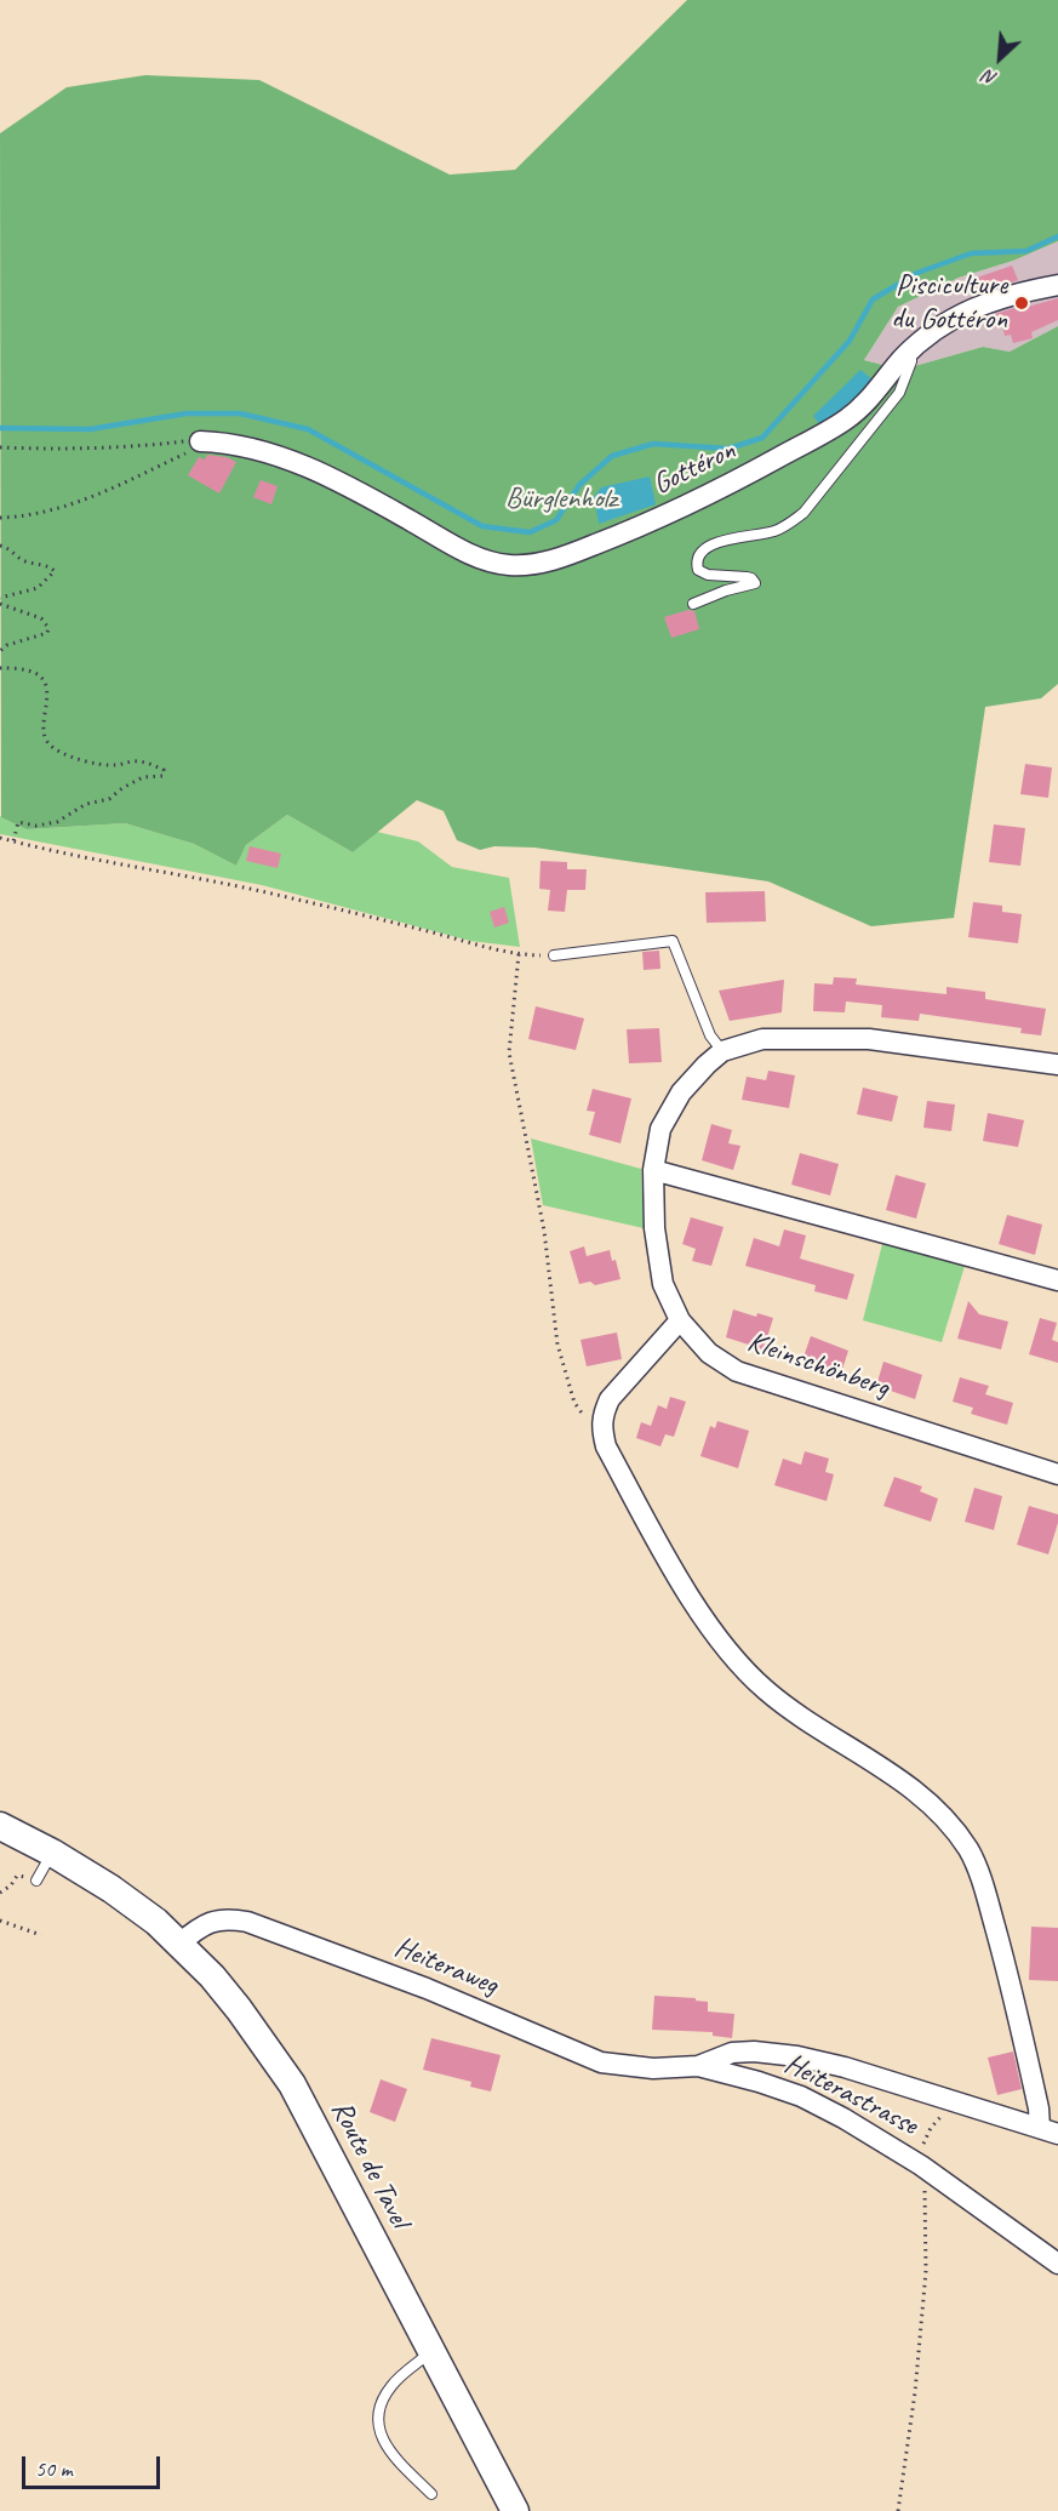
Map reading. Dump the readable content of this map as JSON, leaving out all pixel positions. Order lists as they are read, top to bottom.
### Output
{
  "streets": {
    "main road": ["Route de Tavel"],
    "street": [
      "Gottéron",
      "Kleinschönberg",
      "Heiteraweg",
      "Heiterastrasse"
    ]
  },
  "crossings": [
    ["Heiteraweg", "Heiterastrasse"],
    ["Heiteraweg", "Route de Tavel"]
  ],
  "parks": ["Bürglenholz"],
  "places": ["Pisciculture du Gottéron"],
  "scale_bar": "50 m",
  "north": "bottom left"
}
